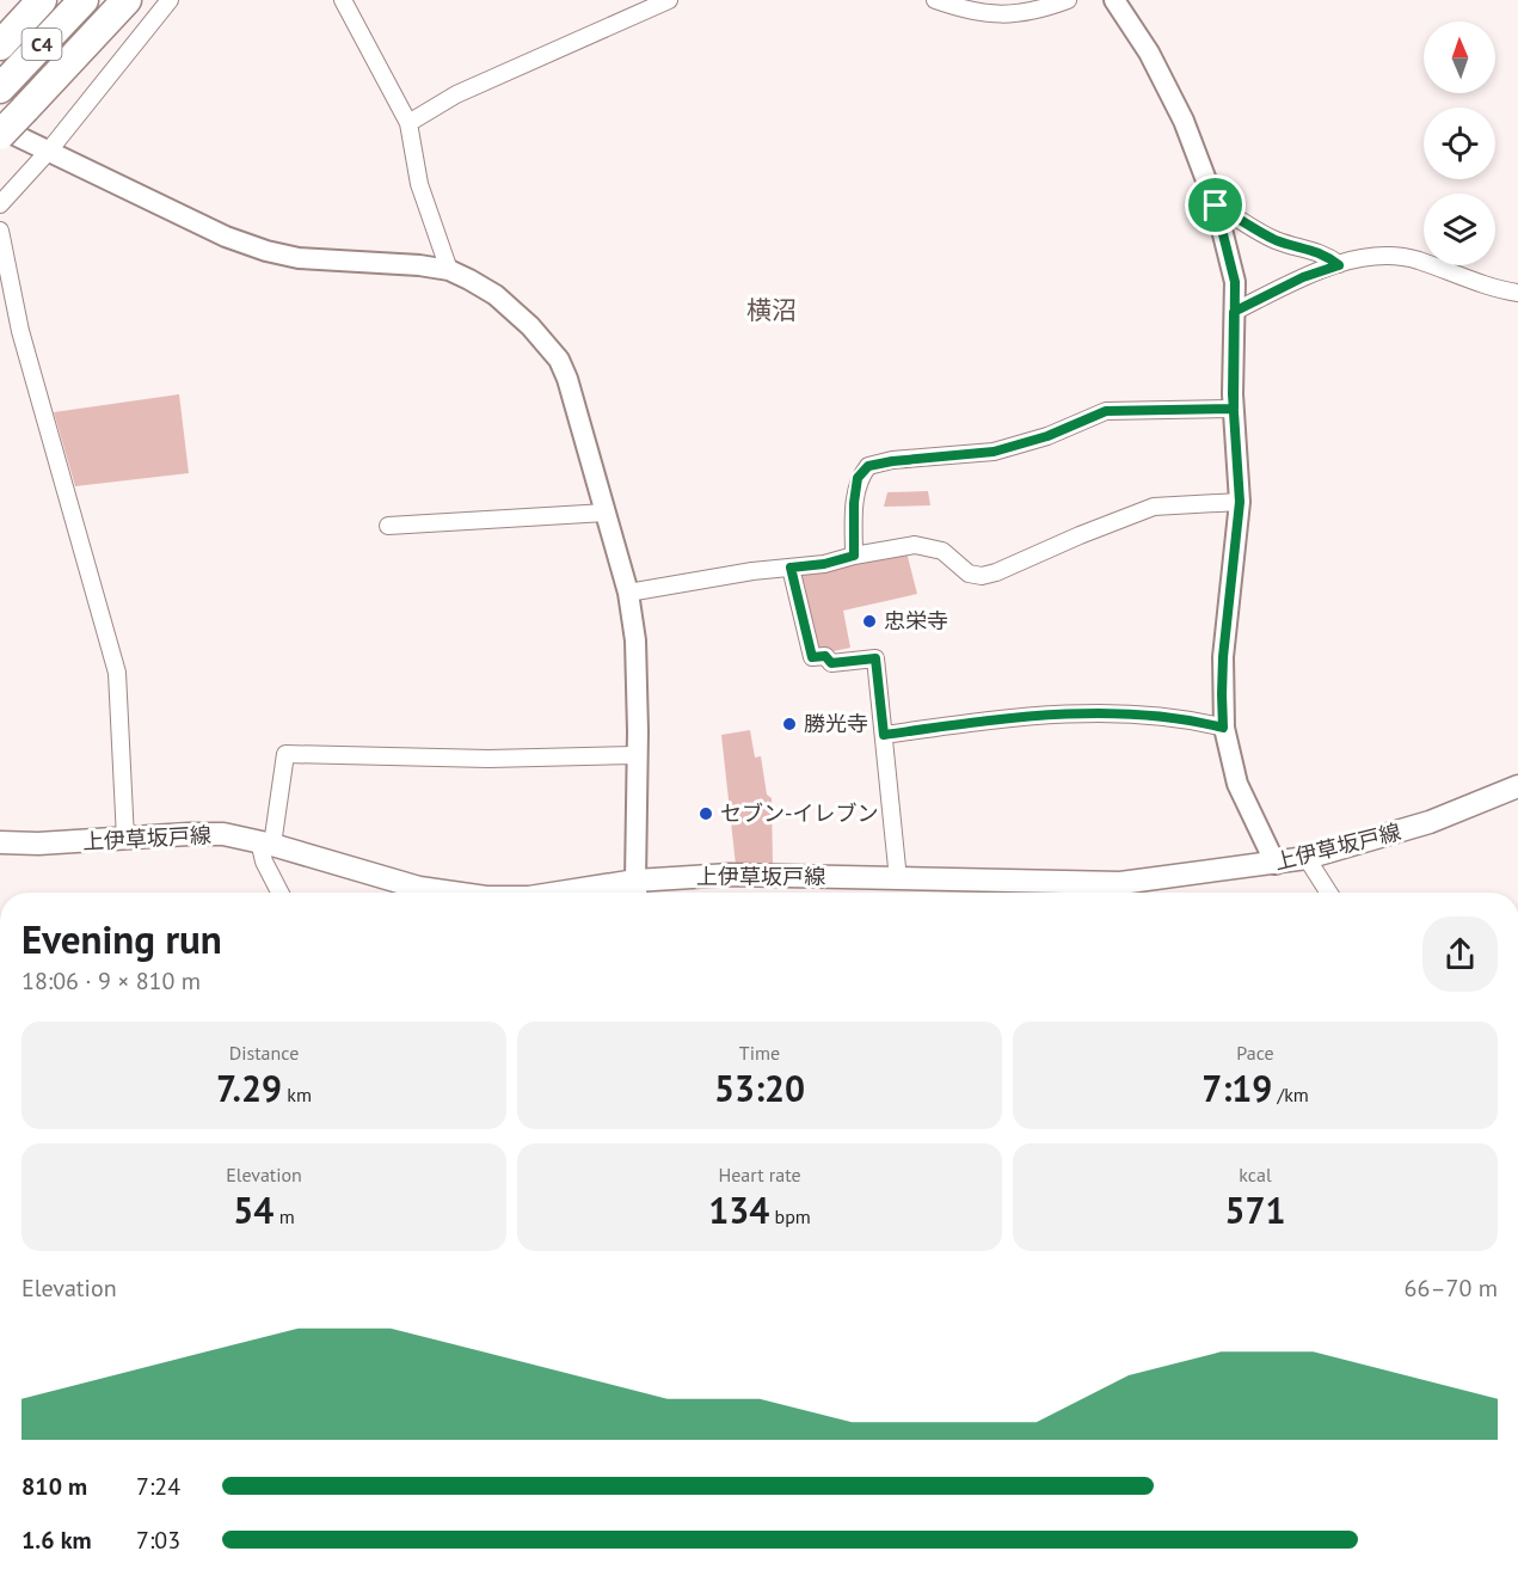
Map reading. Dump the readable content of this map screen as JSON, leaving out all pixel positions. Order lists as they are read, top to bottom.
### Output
{
  "streets": {
    "highway": ["C4"],
    "main road": ["上伊草坂戸線"]
  },
  "districts": ["横沼"],
  "places": ["忠栄寺", "勝光寺", "セブン-イレブン"],
  "north": "top",
  "page": {
    "heading": ["Evening run", "18:06 · 9 × 810 m"],
    "stats": [
      ["Distance", "7.29 km"],
      ["Time", "53:20"],
      ["Pace", "7:19 /km"],
      ["Elevation", "54 m"],
      ["Heart rate", "134 bpm"],
      ["kcal", "571"]
    ],
    "chart": ["Elevation", "66–70 m"],
    "list": [
      {
        "name": "810 m",
        "note": "7:24"
      },
      {
        "name": "1.6 km",
        "note": "7:03"
      }
    ]
  }
}
